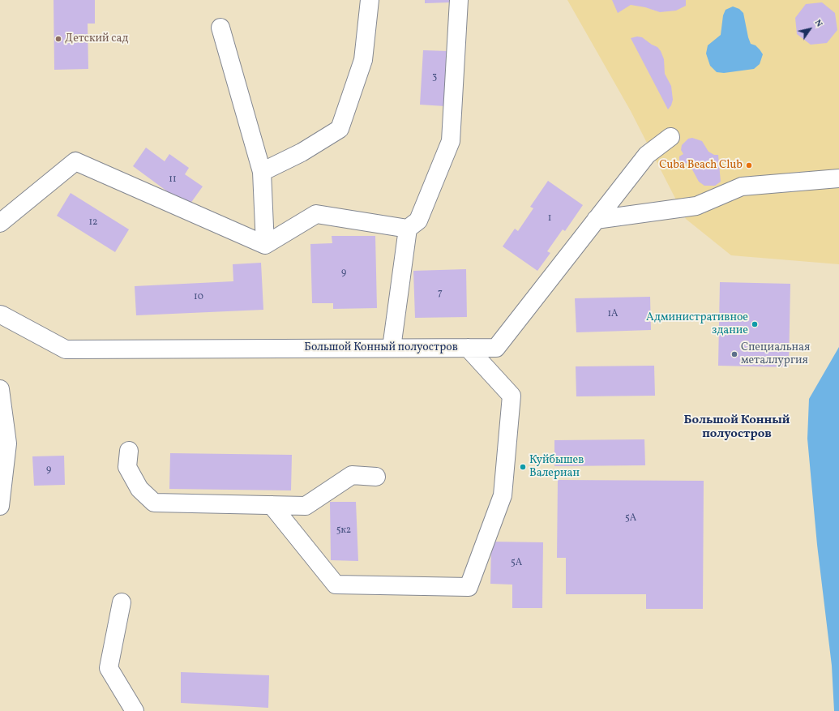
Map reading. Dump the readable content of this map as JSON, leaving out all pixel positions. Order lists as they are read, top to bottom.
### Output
{
  "streets": {
    "street": ["Большой Конный полуостров"]
  },
  "districts": ["Большой Конный полуостров"],
  "places": [
    "Детский сад",
    "Cuba Beach Club",
    "Административное здание",
    "Специальная металлургия",
    "Куйбышев Валериан"
  ],
  "house_numbers": [
    "3",
    "11",
    "1",
    "12",
    "9",
    "7",
    "10",
    "1А",
    "9",
    "5А",
    "5к2",
    "5А"
  ],
  "north": "top right"
}
